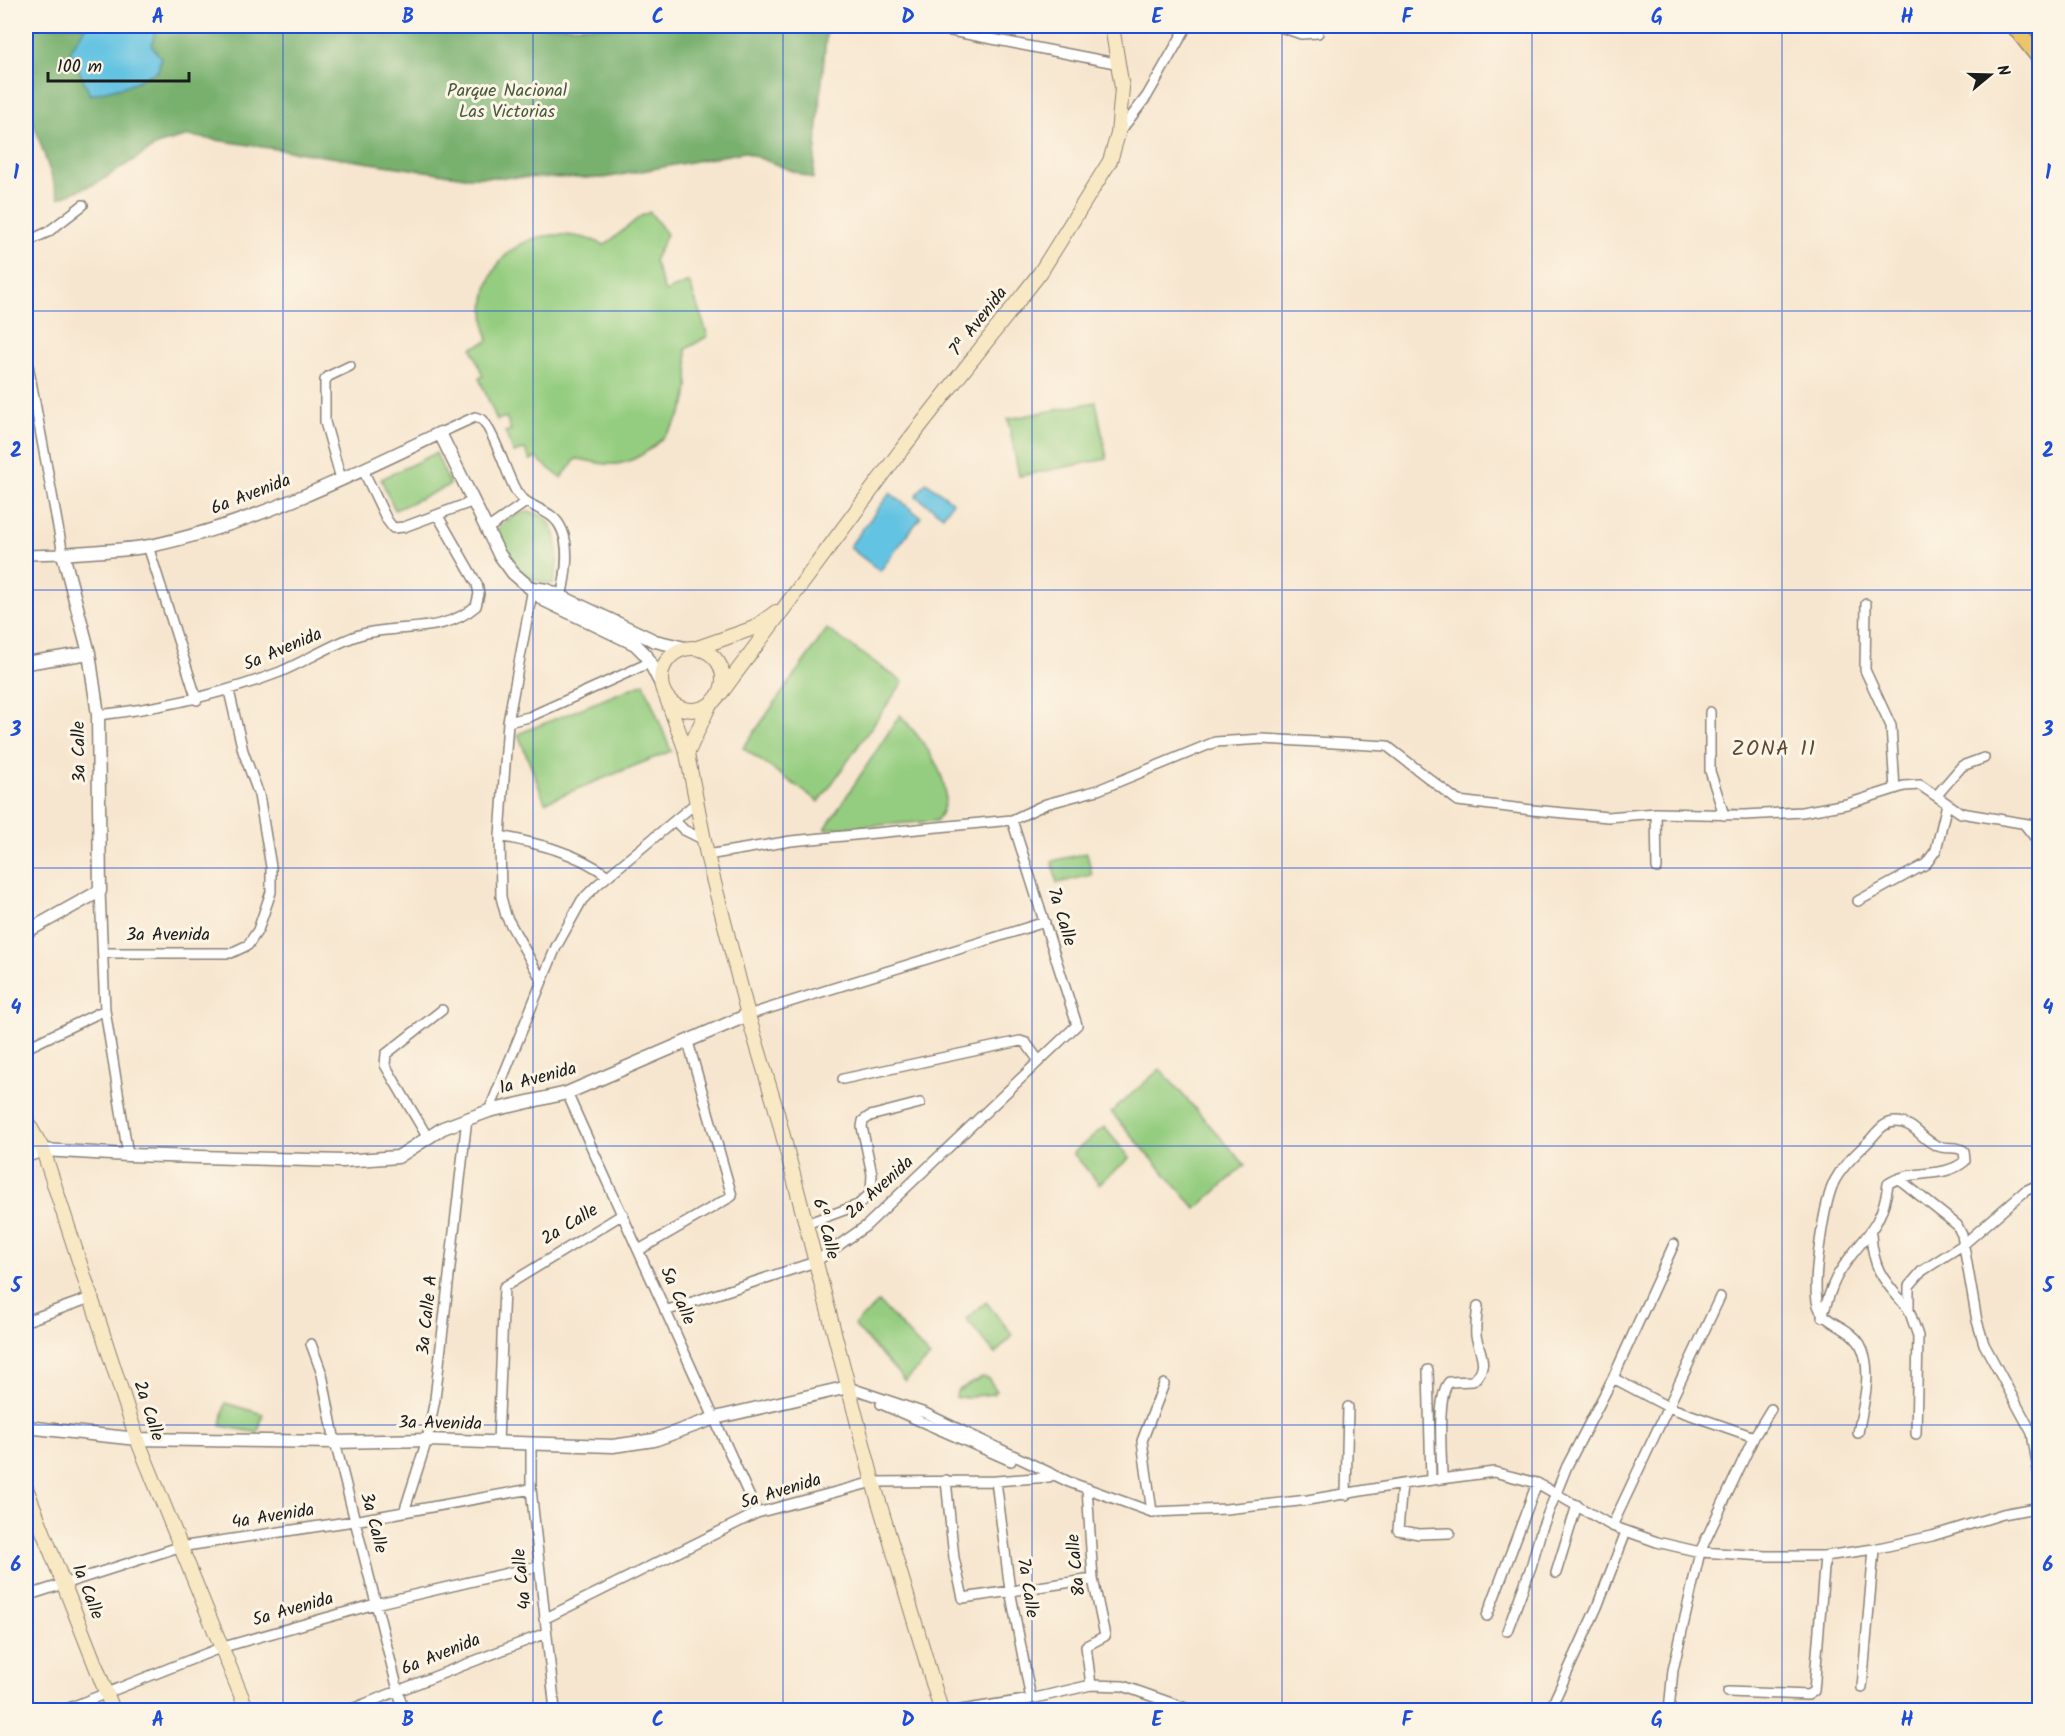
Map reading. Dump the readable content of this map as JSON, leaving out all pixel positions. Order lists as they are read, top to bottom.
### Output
{
  "streets": {
    "main road": [
      "7ª Avenida",
      "2a Calle",
      "6ª Calle",
      "1a Calle"
    ],
    "street": [
      "6a Avenida",
      "5a Avenida",
      "3a Calle",
      "7a Calle",
      "3a Avenida",
      "1a Avenida",
      "2a Avenida",
      "5a Calle",
      "3a Calle A",
      "4a Avenida",
      "8a Calle",
      "4a Calle"
    ]
  },
  "crossings": [
    ["7ª Avenida", "6ª Calle"],
    ["6a Avenida", "3a Calle"],
    ["6a Avenida", "4a Calle"],
    ["5a Avenida", "3a Calle"],
    ["5a Avenida", "7a Calle"],
    ["5a Avenida", "3a Avenida"],
    ["5a Avenida", "2a Calle"],
    ["5a Avenida", "6ª Calle"],
    ["5a Avenida", "5a Calle"],
    ["5a Avenida", "4a Calle"],
    ["5a Avenida", "1a Calle"],
    ["3a Calle", "3a Avenida"],
    ["3a Calle", "1a Avenida"],
    ["3a Calle", "4a Avenida"],
    ["7a Calle", "1a Avenida"],
    ["7a Calle", "2a Avenida"],
    ["3a Avenida", "2a Calle"],
    ["3a Avenida", "6ª Calle"],
    ["3a Avenida", "5a Calle"],
    ["3a Avenida", "3a Calle A"],
    ["3a Avenida", "4a Calle"],
    ["1a Avenida", "2a Calle"],
    ["1a Avenida", "6ª Calle"],
    ["1a Avenida", "5a Calle"],
    ["1a Avenida", "3a Calle A"],
    ["2a Avenida", "6ª Calle"],
    ["2a Avenida", "5a Calle"],
    ["2a Calle", "5a Calle"],
    ["2a Calle", "4a Avenida"],
    ["3a Calle A", "4a Avenida"],
    ["4a Avenida", "4a Calle"],
    ["4a Avenida", "1a Calle"]
  ],
  "districts": ["ZONA 11"],
  "parks": ["Parque Nacional Las Victorias"],
  "scale_bar": "100 m",
  "north": "right",
  "grid": {
    "columns": [
      "A",
      "B",
      "C",
      "D",
      "E",
      "F",
      "G",
      "H"
    ],
    "rows": [
      "1",
      "2",
      "3",
      "4",
      "5",
      "6"
    ]
  }
}
